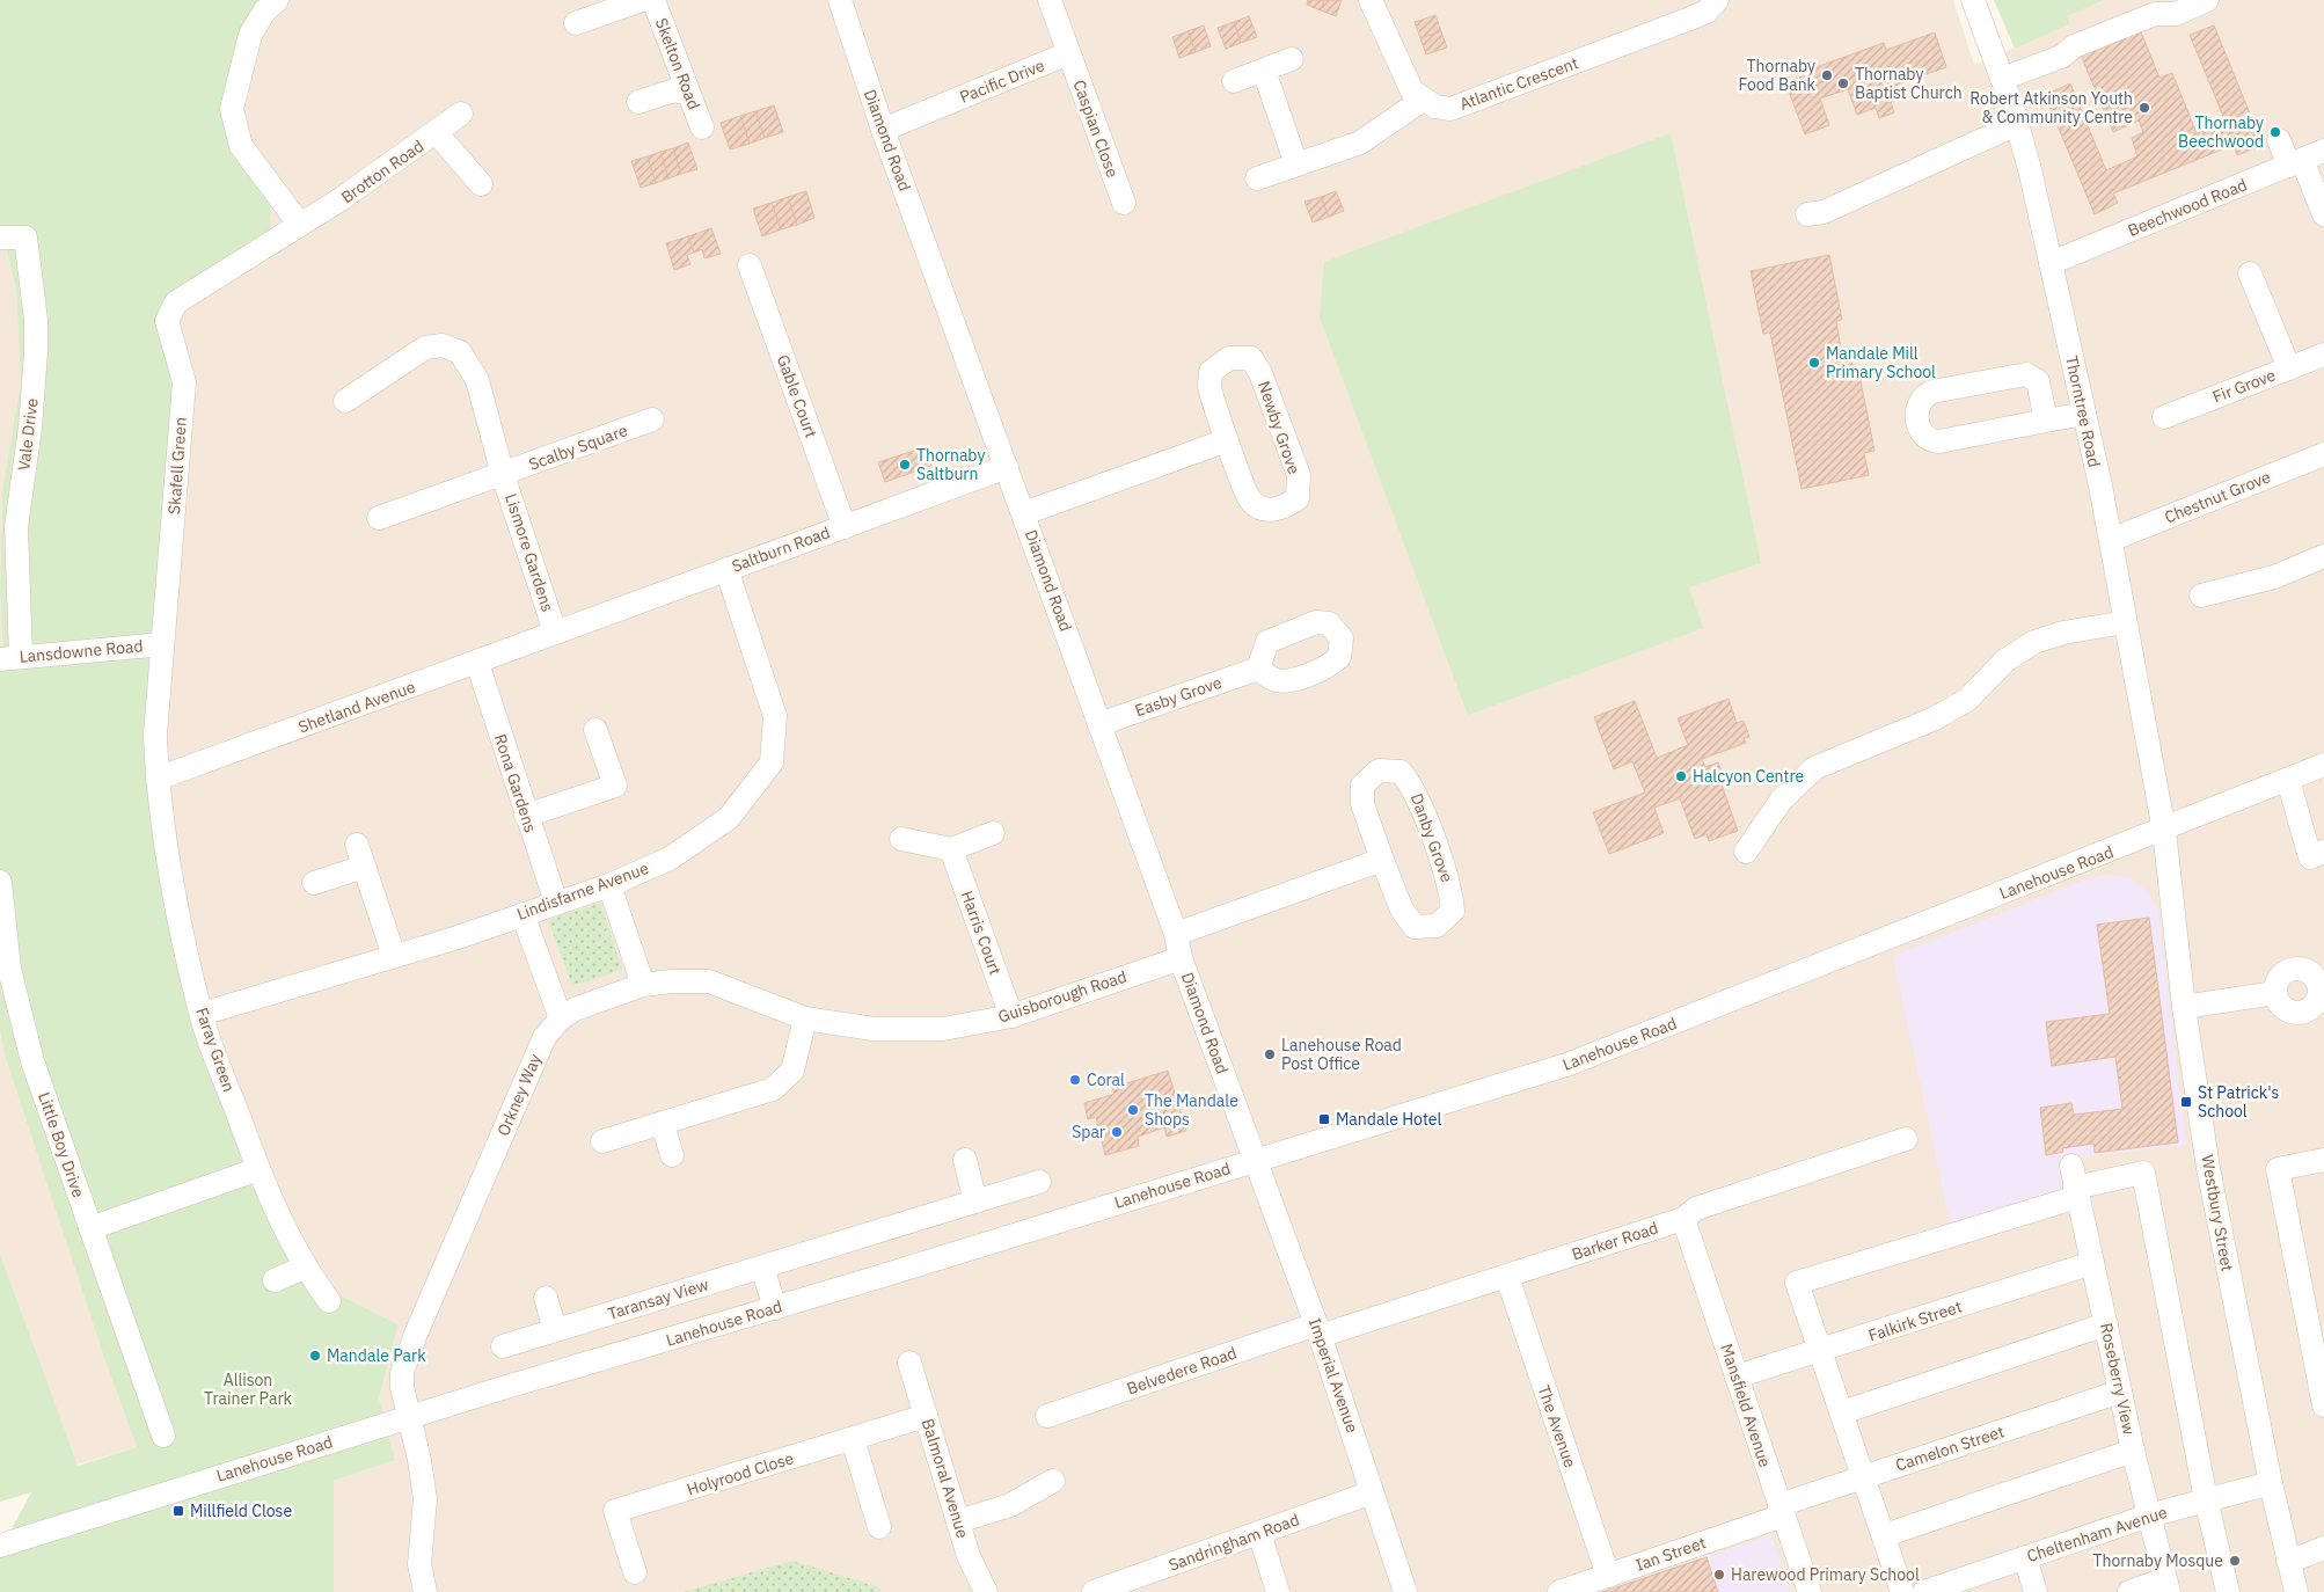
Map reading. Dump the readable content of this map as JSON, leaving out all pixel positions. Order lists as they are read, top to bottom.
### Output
{
  "streets": {
    "street": [
      "Skelton Road",
      "Pacific Drive",
      "Atlantic Crescent",
      "Caspian Close",
      "Diamond Road",
      "Brotton Road",
      "Beechwood Road",
      "Fir Grove",
      "Gable Court",
      "Thorntree Road",
      "Newby Grove",
      "Vale Drive",
      "Scalby Square",
      "Skafell Green",
      "Chestnut Grove",
      "Saltburn Road",
      "Lismore Gardens",
      "Lansdowne Road",
      "Easby Grove",
      "Shetland Avenue",
      "Rona Gardens",
      "Danby Grove",
      "Lanehouse Road",
      "Lindisfarne Avenue",
      "Harris Court",
      "Guisborough Road",
      "Faray Green",
      "Orkney Way",
      "Little Boy Drive",
      "Westbury Street",
      "Barker Road",
      "Taransay View",
      "Falkirk Street",
      "Belvedere Road",
      "Imperial Avenue",
      "Roseberry View",
      "Mansfield Avenue",
      "The Avenue",
      "Camelon Street",
      "Holyrood Close",
      "Balmoral Avenue",
      "Cheltenham Avenue",
      "Sandringham Road",
      "Ian Street"
    ]
  },
  "crossings": [
    ["Pacific Drive", "Caspian Close"],
    ["Pacific Drive", "Diamond Road"],
    ["Diamond Road", "Saltburn Road"],
    ["Diamond Road", "Easby Grove"],
    ["Diamond Road", "Lanehouse Road"],
    ["Diamond Road", "Guisborough Road"],
    ["Diamond Road", "Imperial Avenue"],
    ["Brotton Road", "Skafell Green"],
    ["Beechwood Road", "Thorntree Road"],
    ["Gable Court", "Saltburn Road"],
    ["Thorntree Road", "Chestnut Grove"],
    ["Thorntree Road", "Lanehouse Road"],
    ["Thorntree Road", "Westbury Street"],
    ["Vale Drive", "Lansdowne Road"],
    ["Scalby Square", "Lismore Gardens"],
    ["Skafell Green", "Lansdowne Road"],
    ["Skafell Green", "Shetland Avenue"],
    ["Skafell Green", "Faray Green"],
    ["Saltburn Road", "Lismore Gardens"],
    ["Saltburn Road", "Shetland Avenue"],
    ["Saltburn Road", "Lindisfarne Avenue"],
    ["Lismore Gardens", "Shetland Avenue"],
    ["Shetland Avenue", "Rona Gardens"],
    ["Shetland Avenue", "Faray Green"],
    ["Rona Gardens", "Lindisfarne Avenue"],
    ["Lanehouse Road", "Orkney Way"],
    ["Lanehouse Road", "Westbury Street"],
    ["Lanehouse Road", "Imperial Avenue"],
    ["Lindisfarne Avenue", "Faray Green"],
    ["Harris Court", "Guisborough Road"],
    ["Guisborough Road", "Orkney Way"],
    ["Westbury Street", "Cheltenham Avenue"],
    ["Barker Road", "Belvedere Road"],
    ["Barker Road", "Imperial Avenue"],
    ["Barker Road", "Mansfield Avenue"],
    ["Barker Road", "The Avenue"],
    ["Falkirk Street", "Roseberry View"],
    ["Falkirk Street", "Mansfield Avenue"],
    ["Belvedere Road", "Imperial Avenue"],
    ["Imperial Avenue", "Sandringham Road"],
    ["Roseberry View", "Camelon Street"],
    ["Roseberry View", "Cheltenham Avenue"],
    ["Mansfield Avenue", "Camelon Street"],
    ["Mansfield Avenue", "Ian Street"],
    ["The Avenue", "Ian Street"],
    ["Camelon Street", "Ian Street"],
    ["Holyrood Close", "Balmoral Avenue"]
  ],
  "parks": ["Allison Trainer Park"],
  "places": {
    "other": [
      "Thornaby Food Bank",
      "Thornaby Baptist Church",
      "Robert Atkinson Youth & Community Centre",
      "Thornaby Beechwood",
      "Mandale Mill Primary School",
      "Thornaby Saltburn",
      "Halcyon Centre",
      "Lanehouse Road Post Office",
      "Coral",
      "The Mandale Shops",
      "Spar",
      "Mandale Park",
      "Thornaby Mosque",
      "Harewood Primary School"
    ],
    "transit": ["St Patrick's School", "Mandale Hotel", "Millfield Close"]
  }
}
